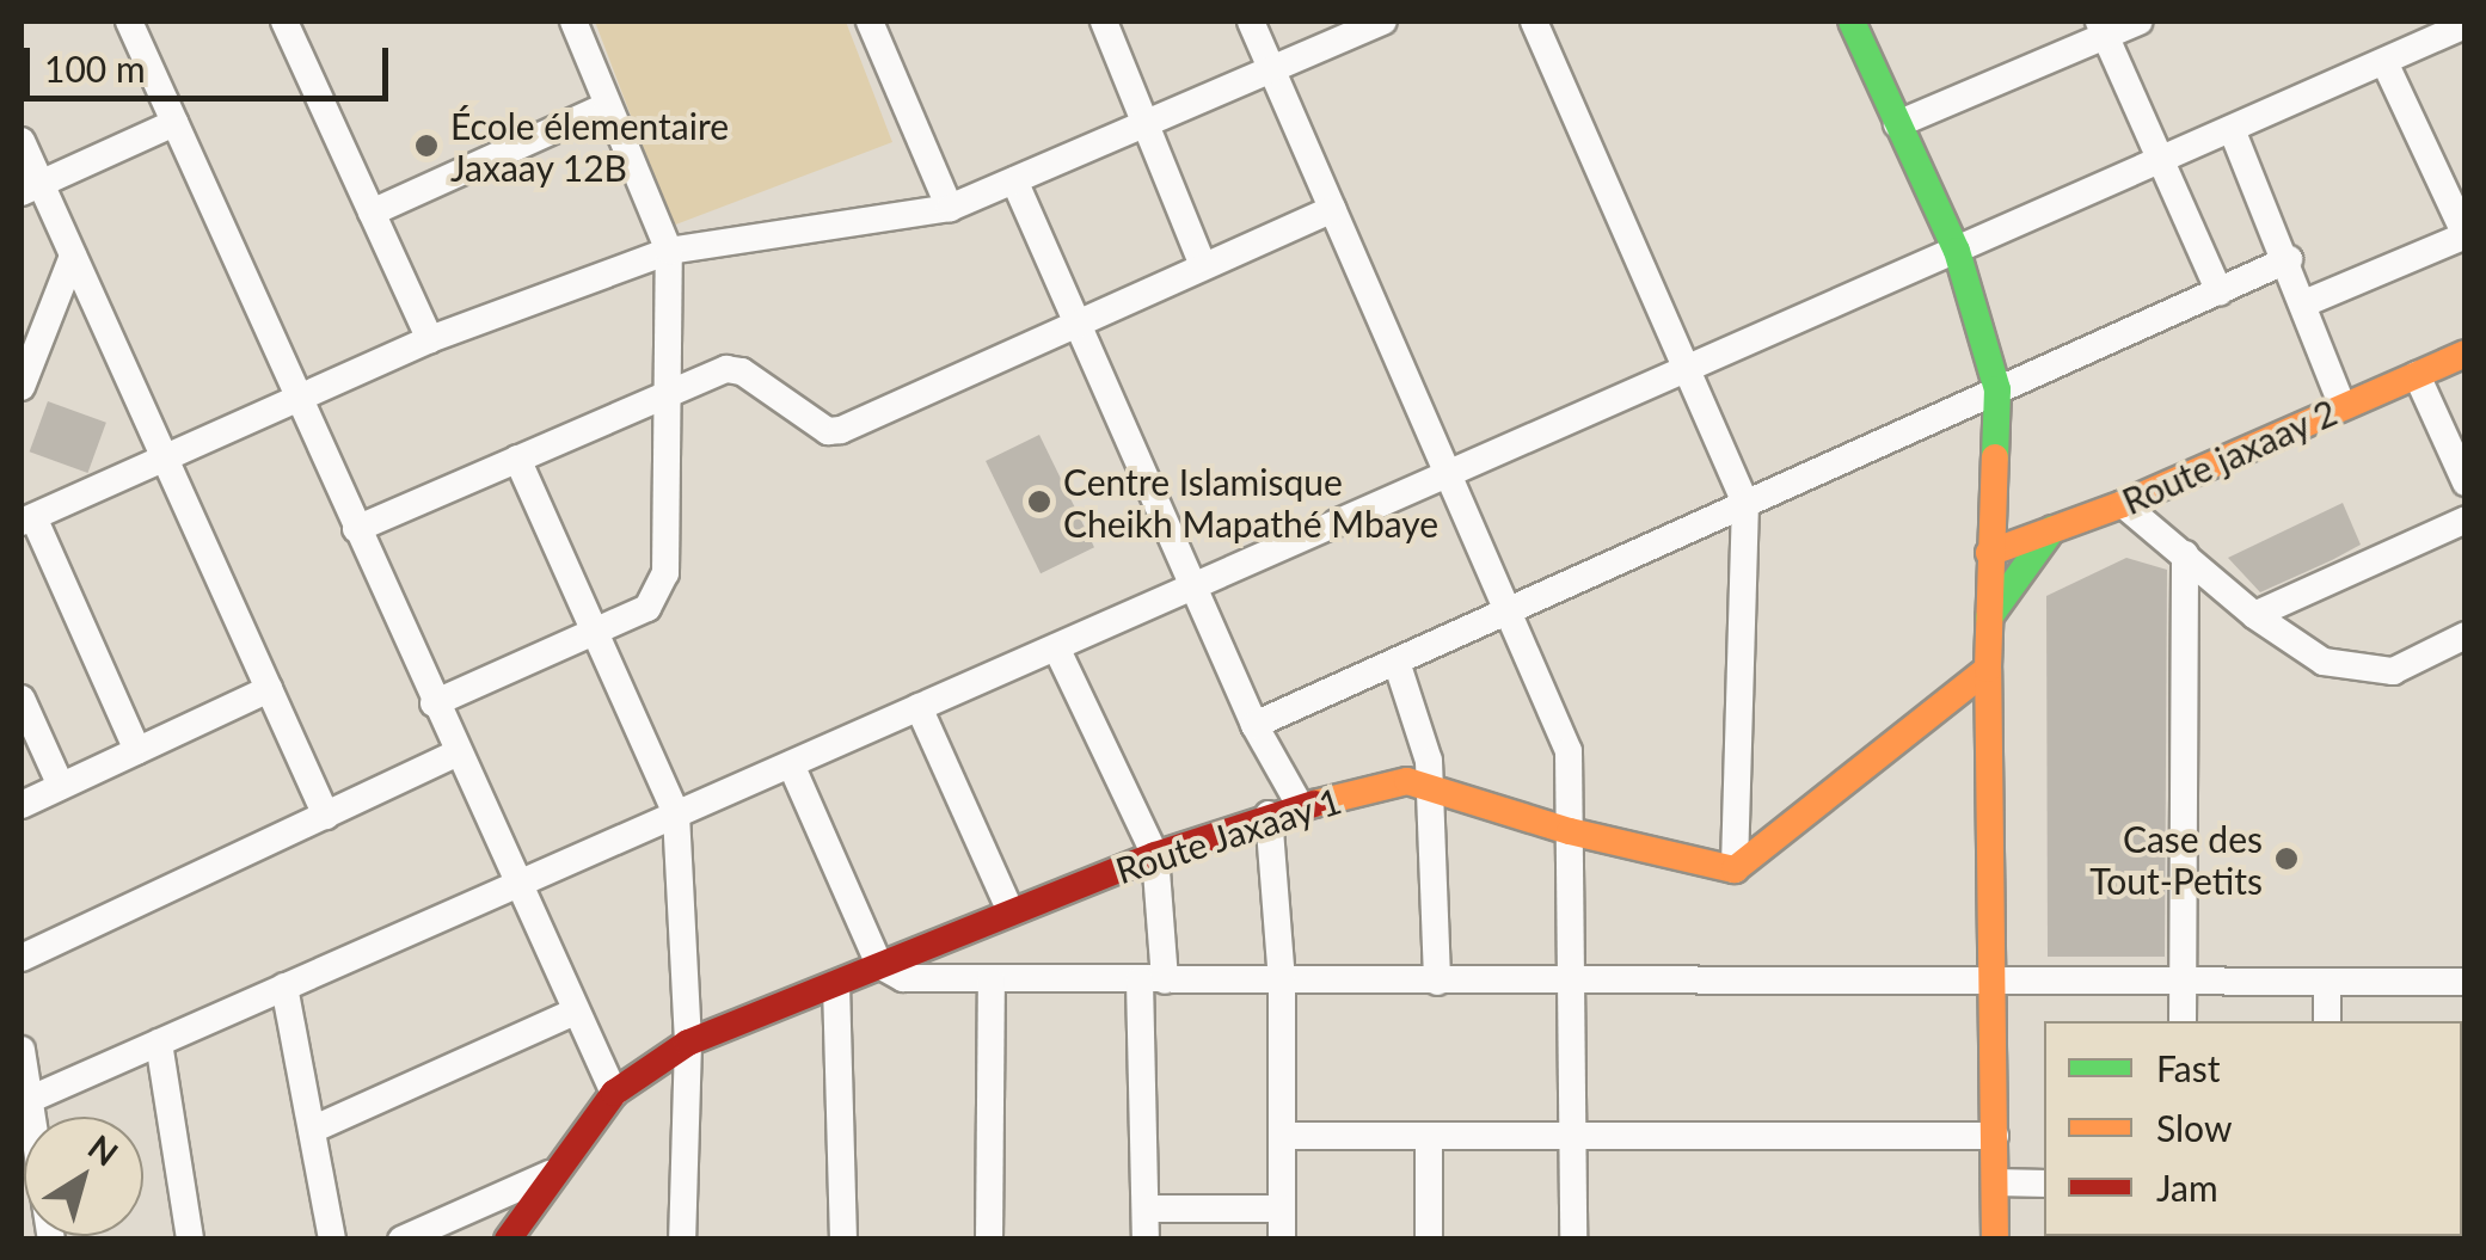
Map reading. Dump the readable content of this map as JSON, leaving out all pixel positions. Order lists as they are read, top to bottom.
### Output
{
  "streets": {
    "street": ["Route jaxaay 2", "Route Jaxaay 1"]
  },
  "places": ["École élementaire Jaxaay 12B", "Centre Islamisque Cheikh Mapathé Mbaye", "Case des Tout-Petits"],
  "legend": ["Fast", "Slow", "Jam"],
  "scale_bar": "100 m",
  "north": "top right"
}
